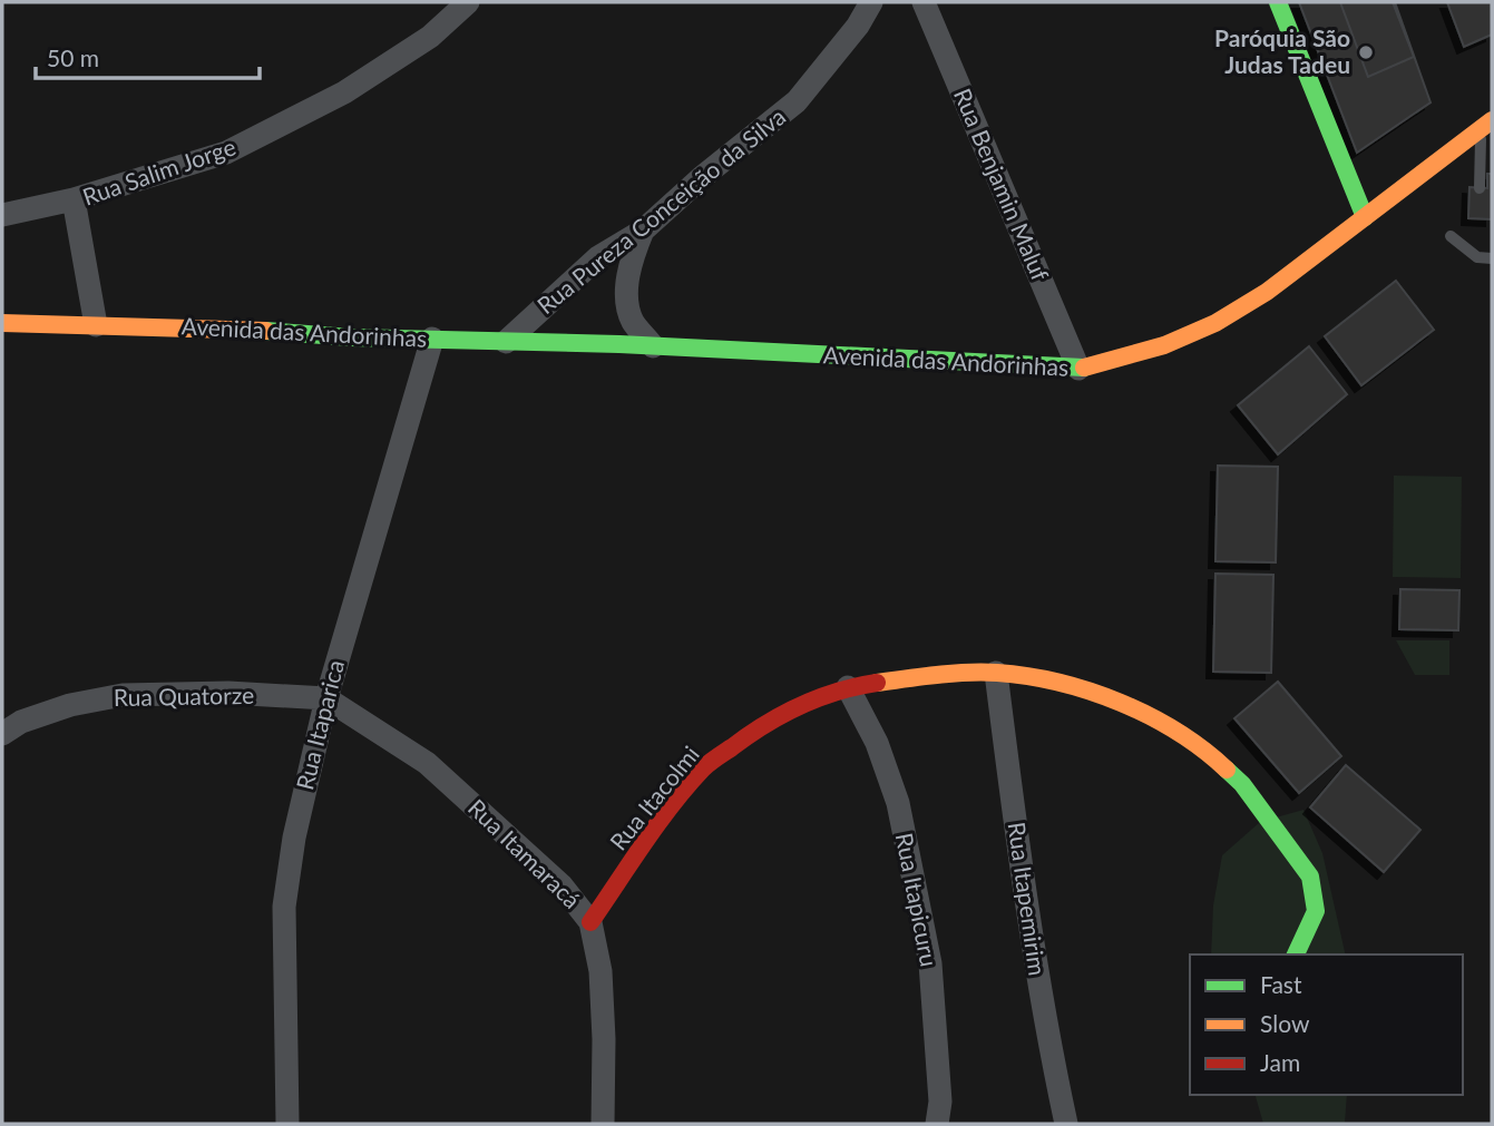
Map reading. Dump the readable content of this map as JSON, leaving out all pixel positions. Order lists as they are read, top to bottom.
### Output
{
  "streets": {
    "main road": ["Avenida das Andorinhas", "Rua Itacolmi"],
    "street": [
      "Rua Salim Jorge",
      "Rua Benjamin Maluf",
      "Rua Pureza Conceição da Silva",
      "Rua Quatorze",
      "Rua Itaparica",
      "Rua Itamaracá",
      "Rua Itapemirim",
      "Rua Itapicuru"
    ]
  },
  "crossings": [
    ["Rua Salim Jorge", "Avenida das Andorinhas"],
    ["Rua Benjamin Maluf", "Avenida das Andorinhas"],
    ["Rua Pureza Conceição da Silva", "Avenida das Andorinhas"],
    ["Avenida das Andorinhas", "Rua Itaparica"],
    ["Rua Quatorze", "Rua Itaparica"],
    ["Rua Quatorze", "Rua Itamaracá"],
    ["Rua Itaparica", "Rua Itamaracá"],
    ["Rua Itacolmi", "Rua Itamaracá"],
    ["Rua Itacolmi", "Rua Itapemirim"],
    ["Rua Itacolmi", "Rua Itapicuru"]
  ],
  "places": ["Paróquia São Judas Tadeu"],
  "legend": ["Fast", "Slow", "Jam"],
  "scale_bar": "50 m"
}
